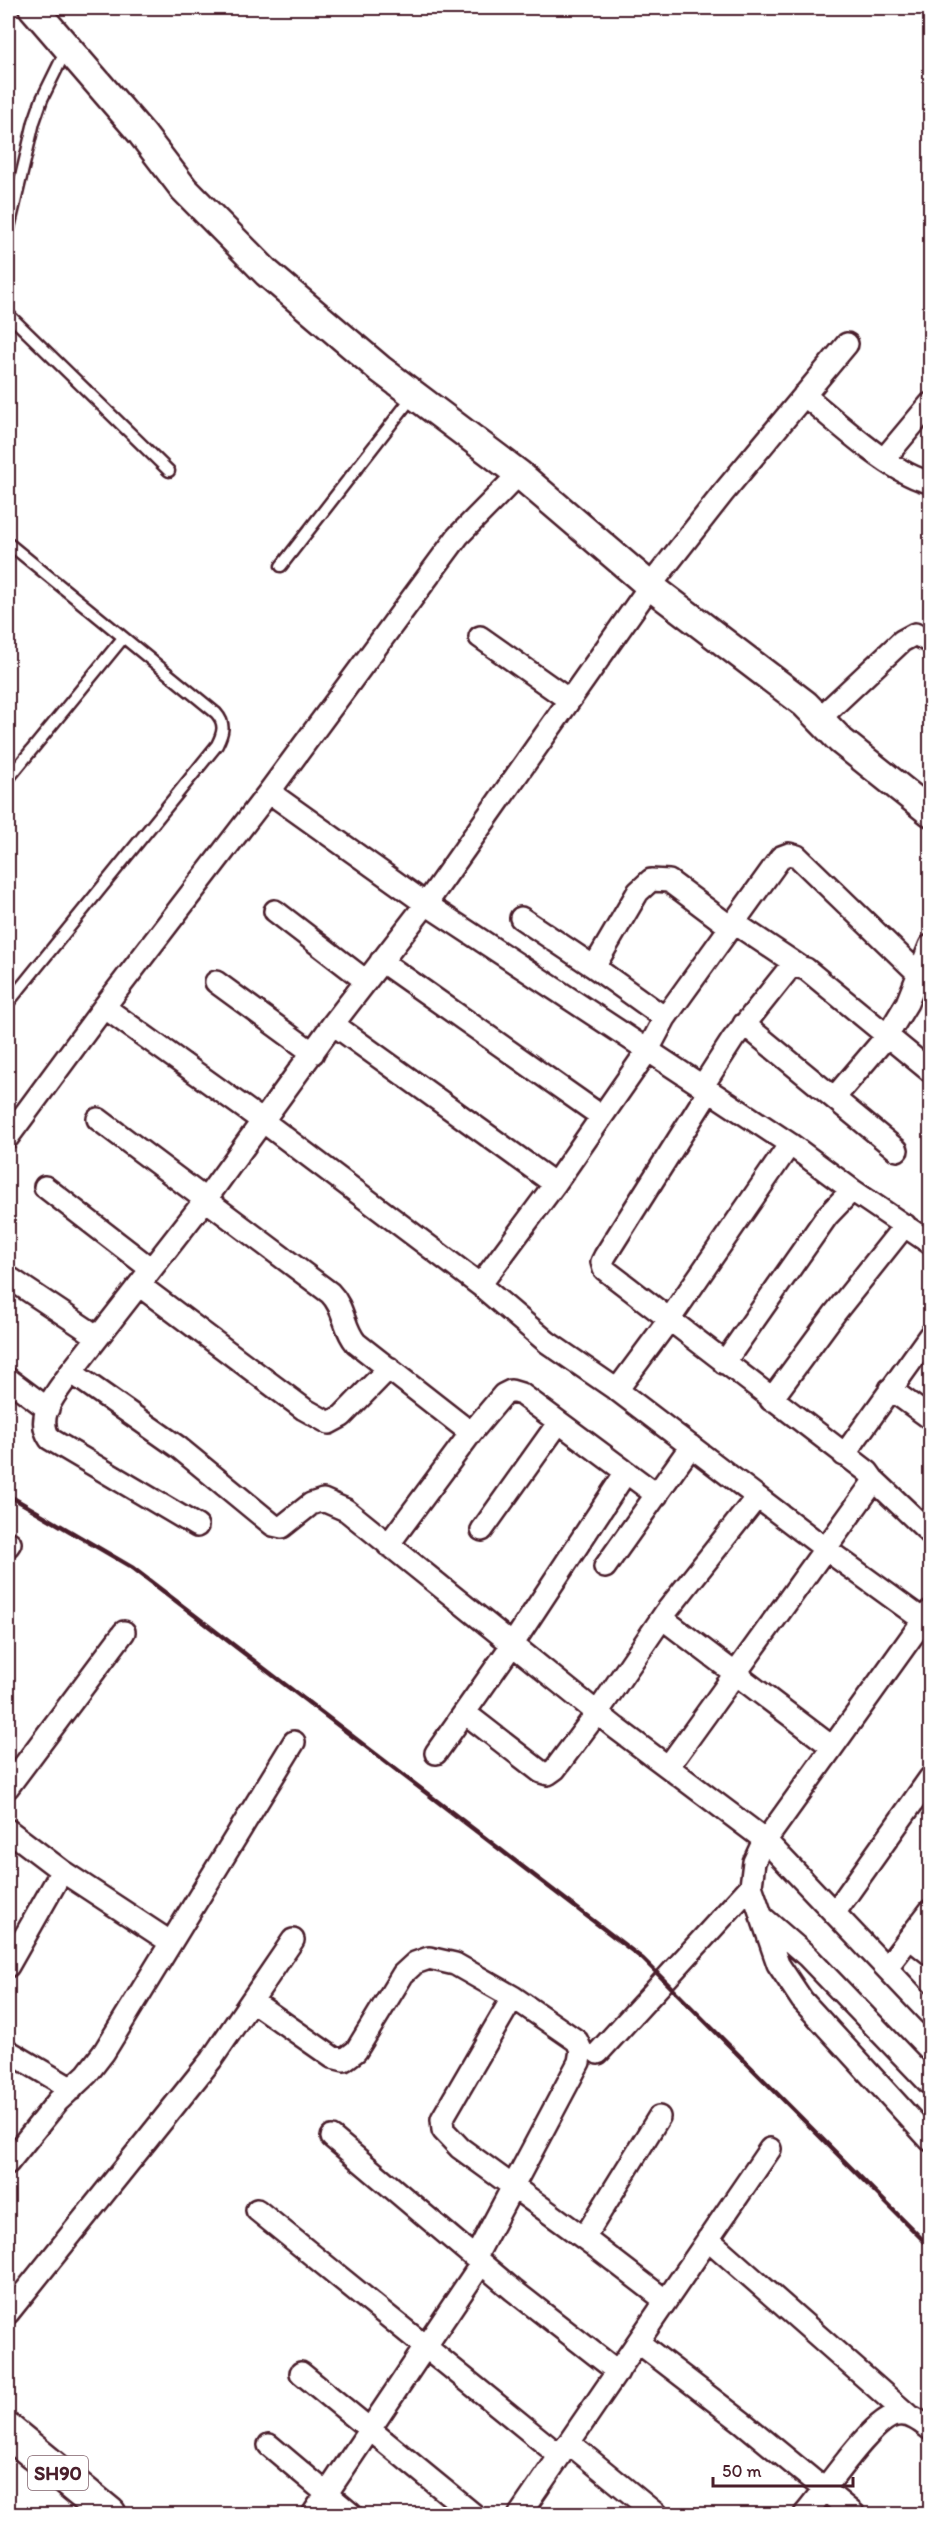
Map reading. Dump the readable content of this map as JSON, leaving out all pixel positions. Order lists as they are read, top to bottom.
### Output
{
  "streets": {
    "main road": ["SH90"]
  },
  "scale_bar": "50 m"
}
